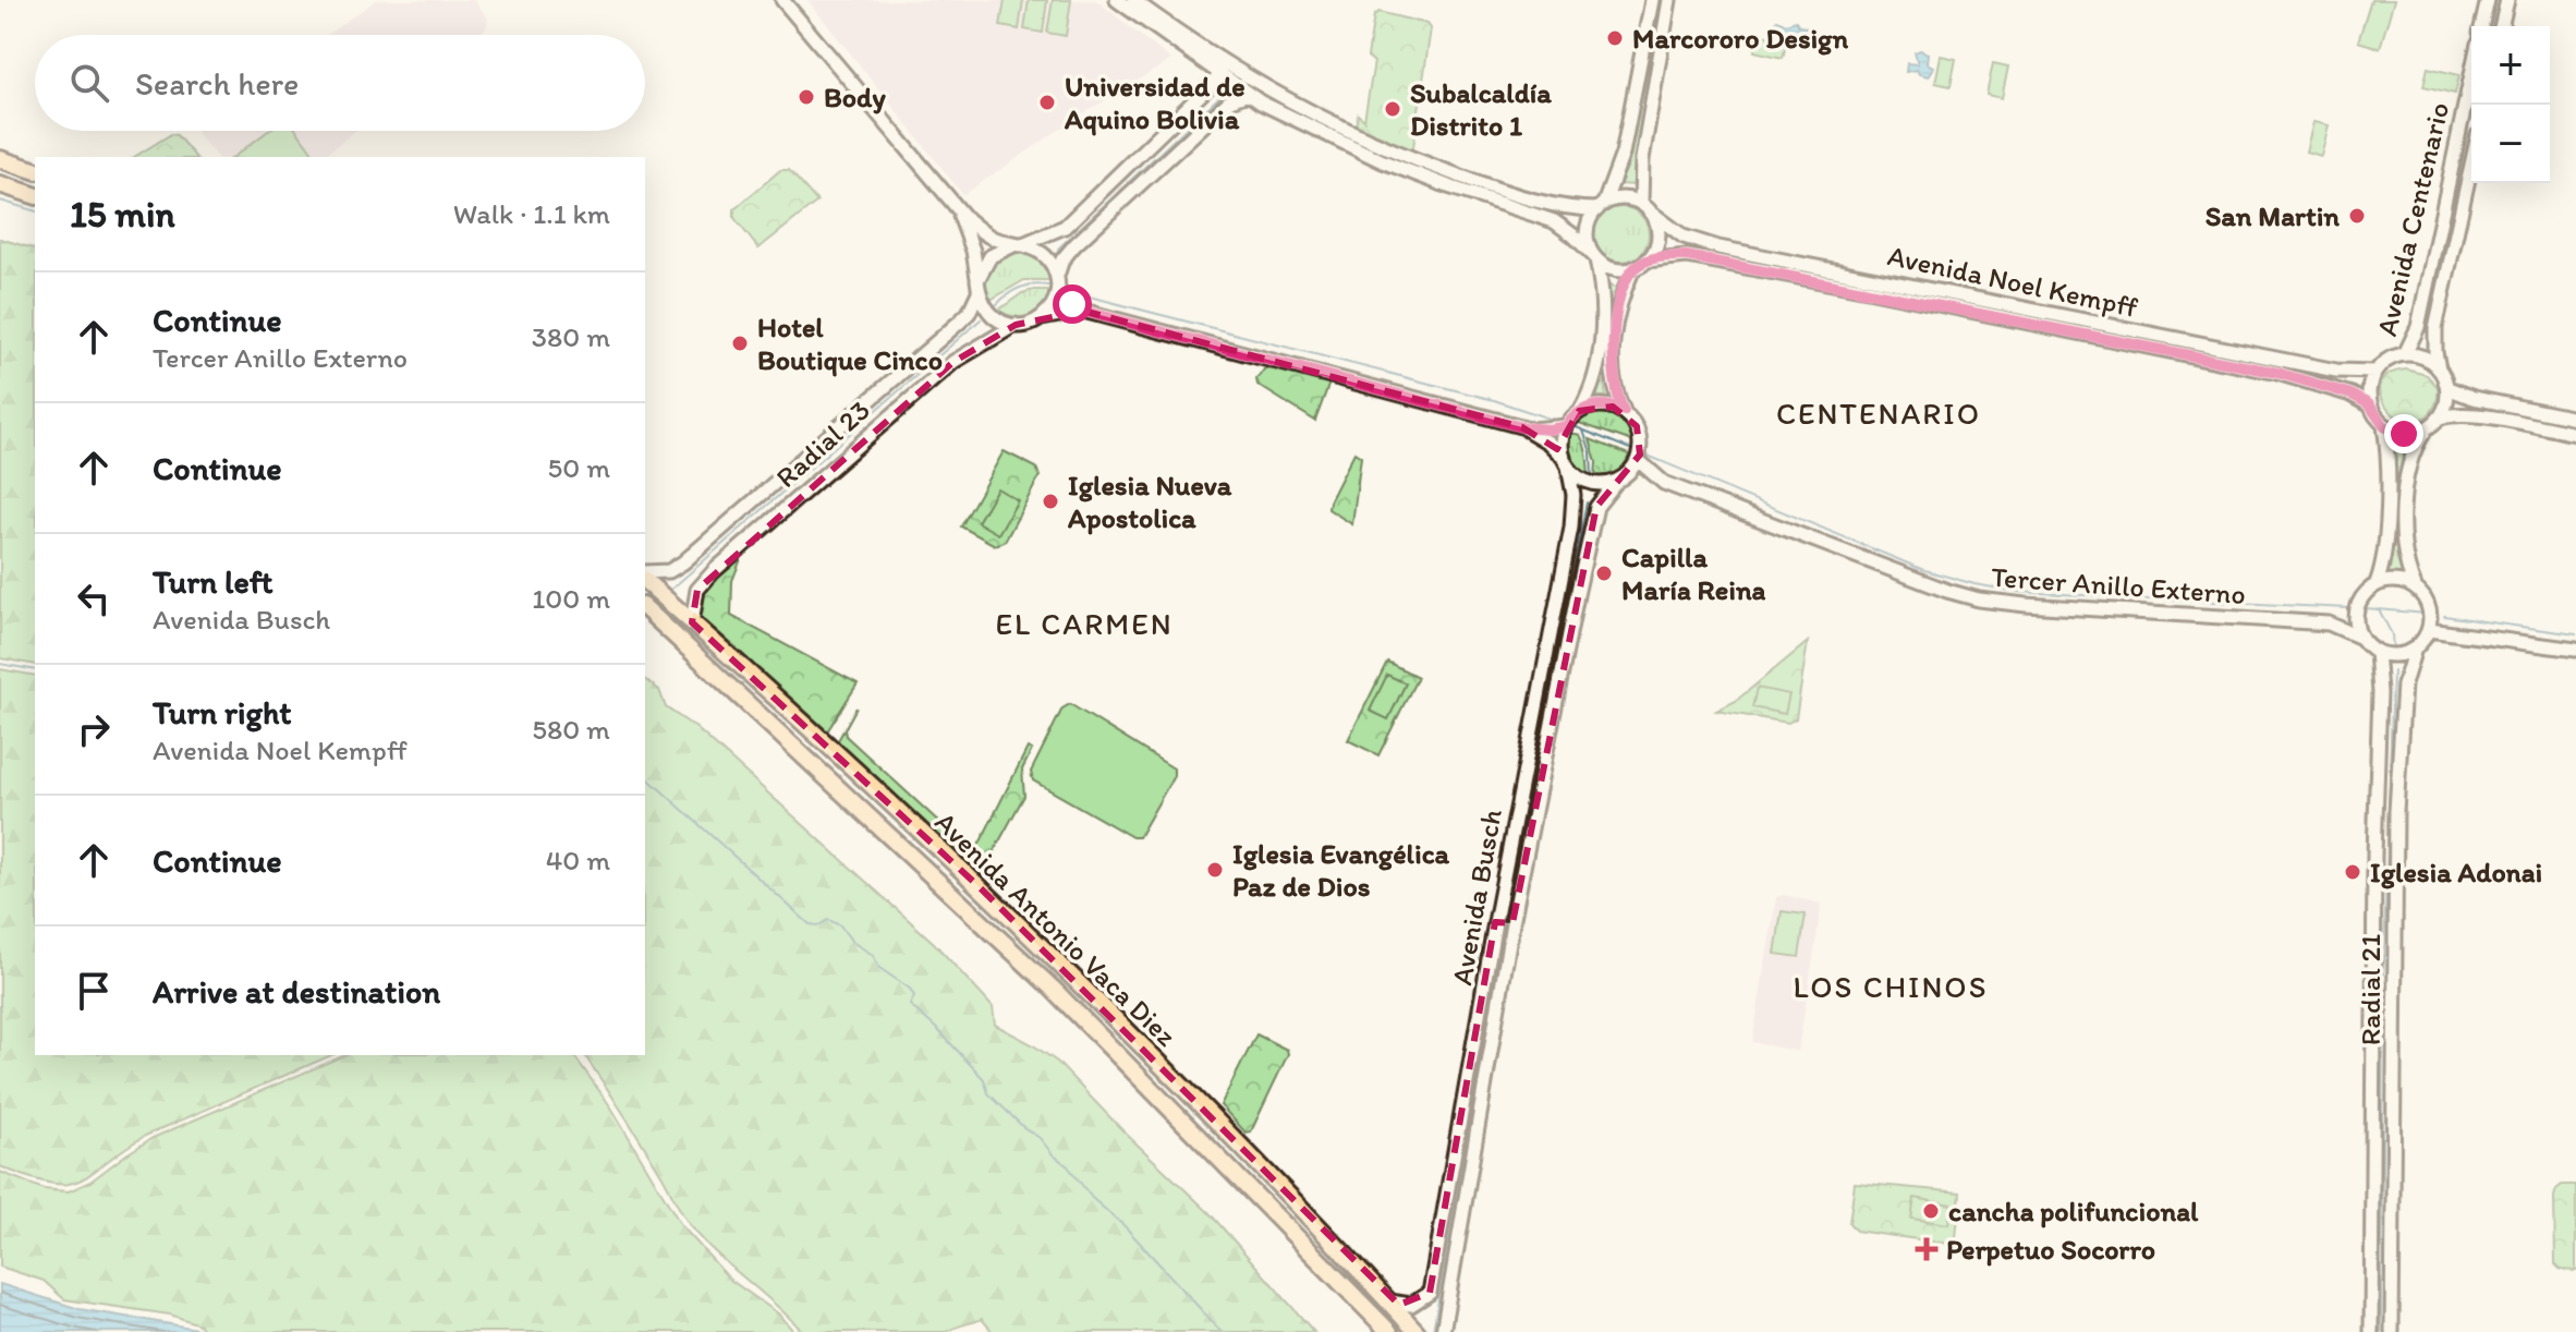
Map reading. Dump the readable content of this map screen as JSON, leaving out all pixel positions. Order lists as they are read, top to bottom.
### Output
{
  "streets": {
    "highway": ["Avenida Antonio Vaca Diez"],
    "street": [
      "Avenida Centenario",
      "Avenida Noel Kempff",
      "Radial 23",
      "Tercer Anillo Externo",
      "Avenida Busch",
      "Radial 21"
    ]
  },
  "crossings": [
    ["Avenida Centenario", "Avenida Noel Kempff"],
    ["Radial 23", "Avenida Antonio Vaca Diez"],
    ["Tercer Anillo Externo", "Avenida Busch"],
    ["Tercer Anillo Externo", "Radial 21"],
    ["Avenida Busch", "Avenida Antonio Vaca Diez"]
  ],
  "districts": ["CENTENARIO", "EL CARMEN", "LOS CHINOS"],
  "places": {
    "other": [
      "Marcororo Design",
      "Body",
      "Universidad de Aquino Bolivia",
      "Subalcaldía Distrito 1",
      "San Martin",
      "Hotel Boutique Cinco",
      "Iglesia Nueva Apostolica",
      "Capilla María Reina",
      "Iglesia Evangélica Paz de Dios",
      "Iglesia Adonai",
      "cancha polifuncional"
    ],
    "health": ["Perpetuo Socorro"]
  },
  "page": {
    "map_buttons": ["+", "−"],
    "search": "Search here",
    "heading": ["15 min", "Walk · 1.1 km"],
    "list": [
      ["Continue", "Tercer Anillo Externo", "380 m"],
      ["Continue", "50 m"],
      ["Turn left", "Avenida Busch", "100 m"],
      ["Turn right", "Avenida Noel Kempff", "580 m"],
      ["Continue", "40 m"],
      "Arrive at destination"
    ]
  }
}
